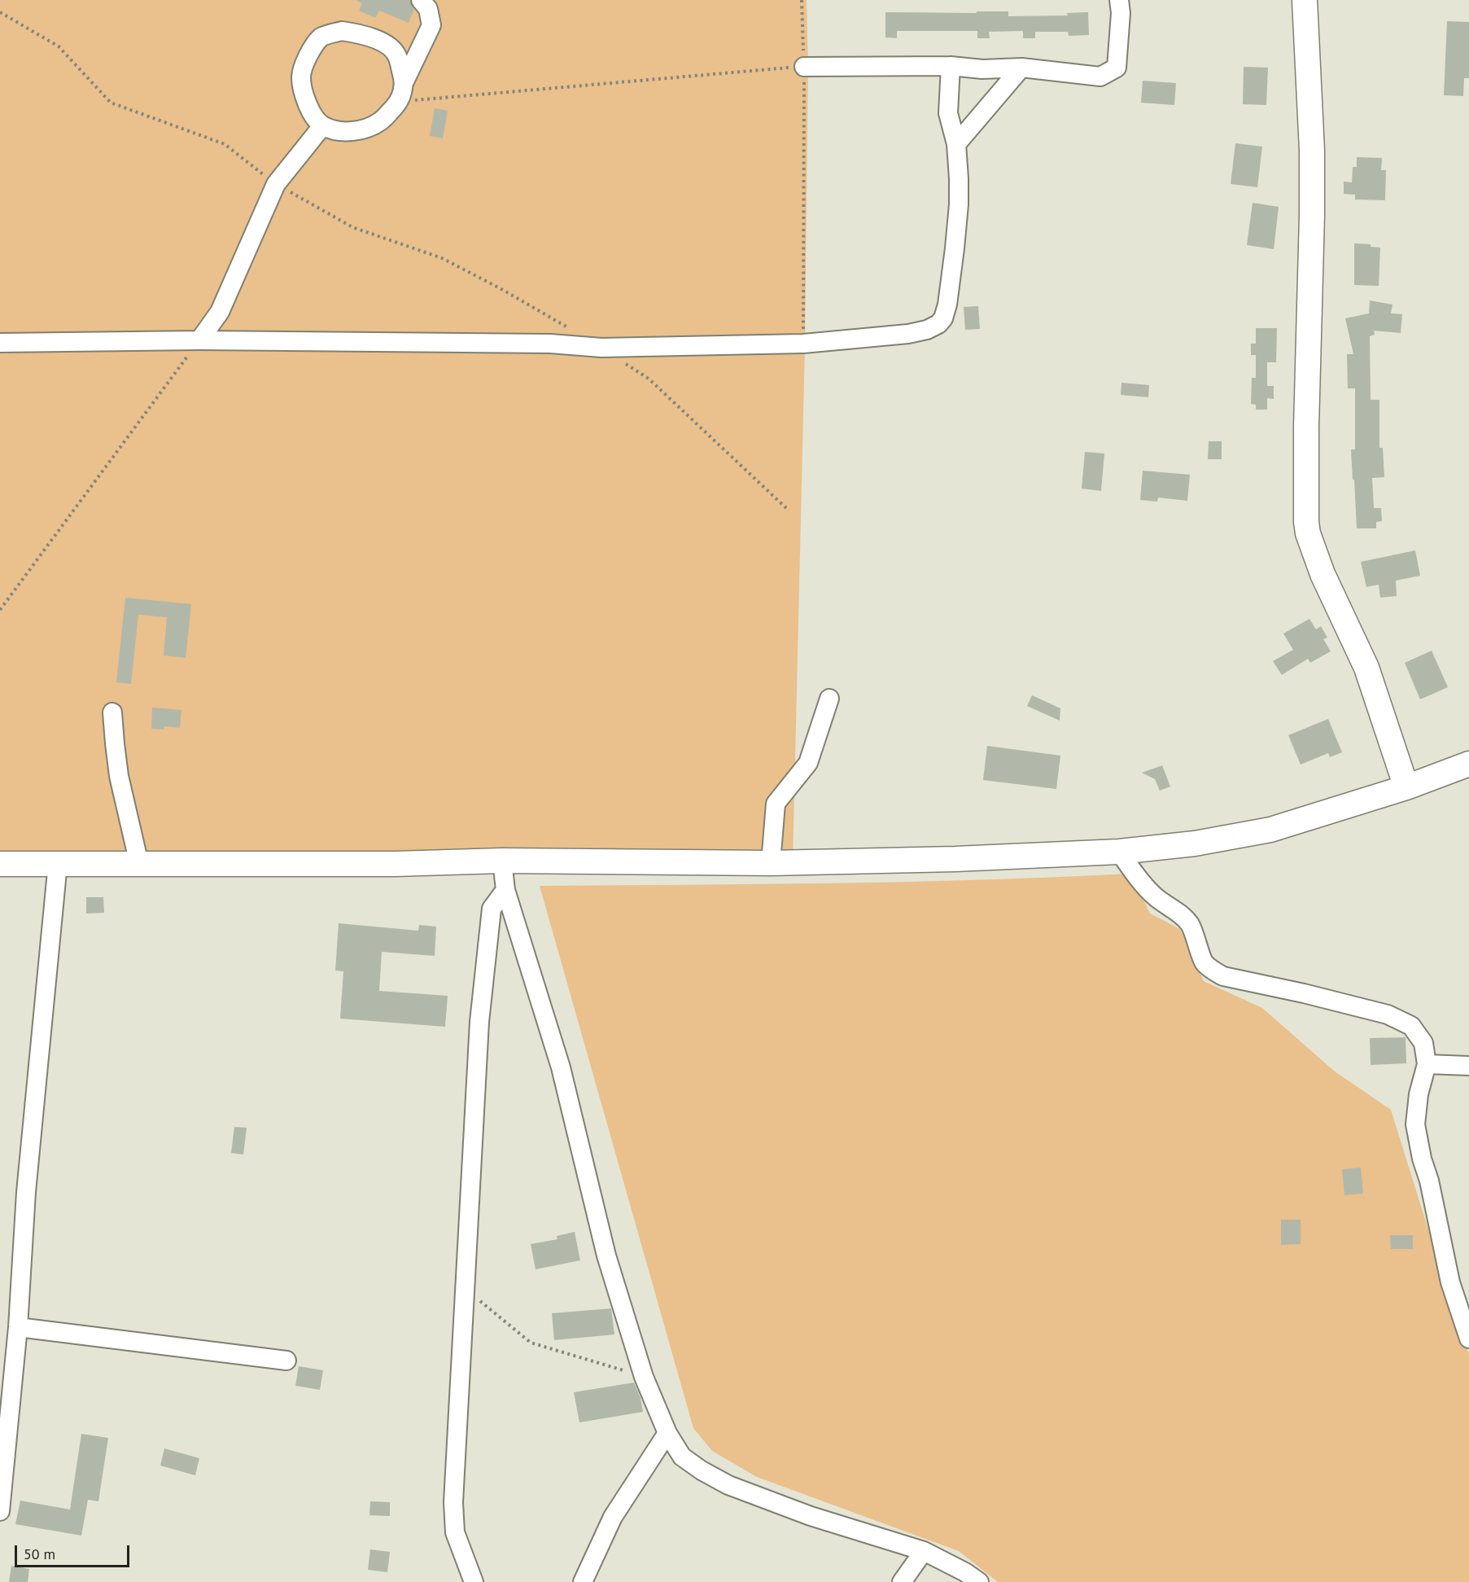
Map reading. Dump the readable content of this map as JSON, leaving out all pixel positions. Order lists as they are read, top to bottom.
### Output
{
  "scale_bar": "50 m"
}
